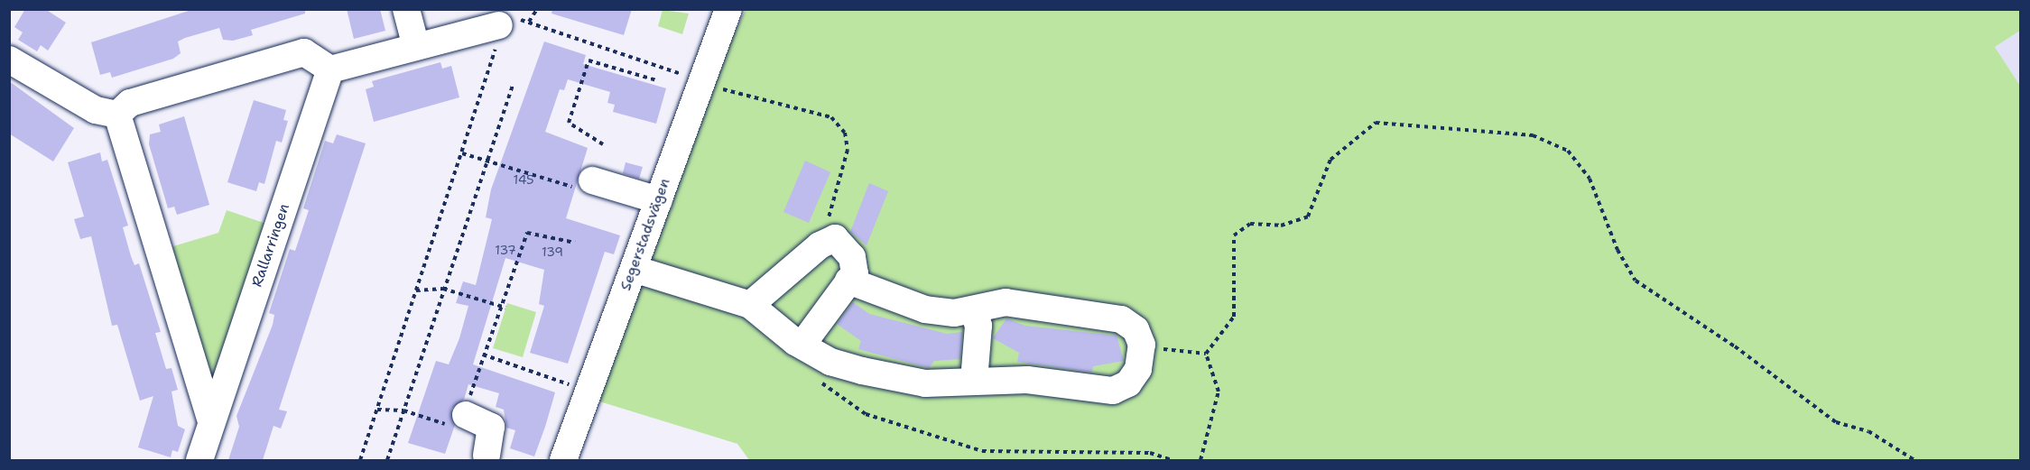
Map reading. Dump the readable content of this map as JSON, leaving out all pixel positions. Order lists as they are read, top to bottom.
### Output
{
  "streets": {
    "street": ["Segerstadsvägen", "Rallarringen"]
  },
  "house_numbers": ["145", "137", "139"]
}
